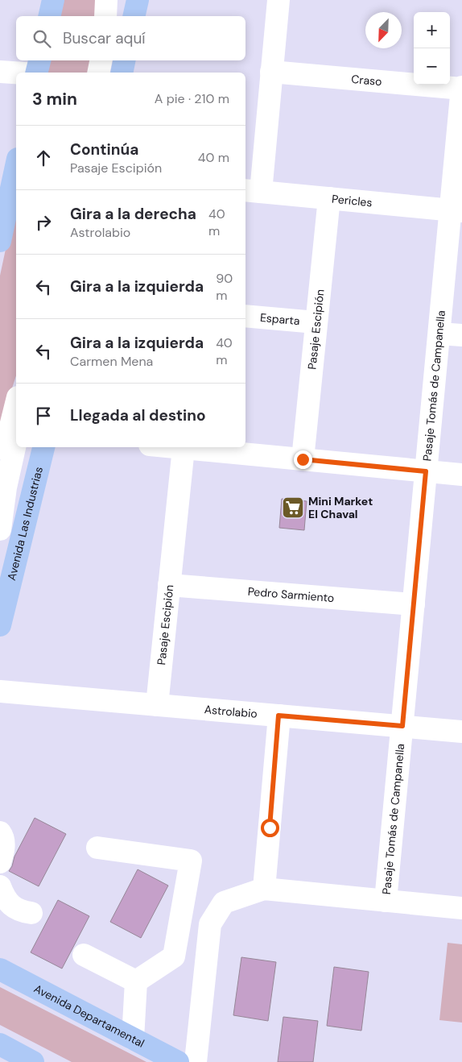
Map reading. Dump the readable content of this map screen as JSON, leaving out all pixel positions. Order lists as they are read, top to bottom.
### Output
{
  "streets": {
    "main road": ["Avenida Las Industrias", "Avenida Departamental"],
    "street": [
      "Craso",
      "Pericles",
      "Esparta",
      "Pasaje Escipión",
      "Pasaje Tomás de Campanella",
      "Pedro Sarmiento",
      "Astrolabio"
    ]
  },
  "crossings": [
    ["Craso", "Pasaje Tomás de Campanella"],
    ["Pericles", "Pasaje Escipión"],
    ["Pericles", "Pasaje Tomás de Campanella"],
    ["Esparta", "Pasaje Escipión"],
    ["Pasaje Escipión", "Pedro Sarmiento"],
    ["Pasaje Escipión", "Astrolabio"],
    ["Pasaje Tomás de Campanella", "Pedro Sarmiento"],
    ["Pasaje Tomás de Campanella", "Astrolabio"]
  ],
  "places": {
    "supermarket": ["Mini Market El Chaval"]
  },
  "north": "bottom left",
  "page": {
    "map_buttons": ["+", "−"],
    "search": "Buscar aquí",
    "heading": ["3 min", "A pie · 210 m"],
    "list": [
      ["Continúa", "Pasaje Escipión", "40 m"],
      ["Gira a la derecha", "Astrolabio", "40 m"],
      ["Gira a la izquierda", "90 m"],
      ["Gira a la izquierda", "Carmen Mena", "40 m"],
      "Llegada al destino"
    ]
  }
}
